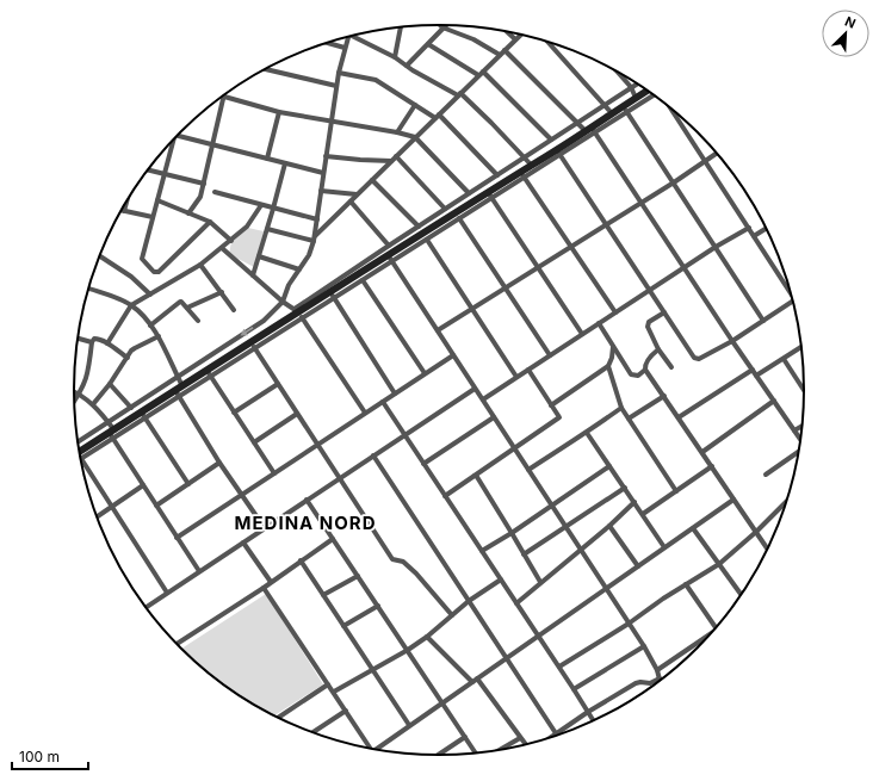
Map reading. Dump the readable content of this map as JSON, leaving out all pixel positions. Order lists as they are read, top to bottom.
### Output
{
  "districts": ["MEDINA NORD"],
  "scale_bar": "100 m",
  "north": "top right"
}
